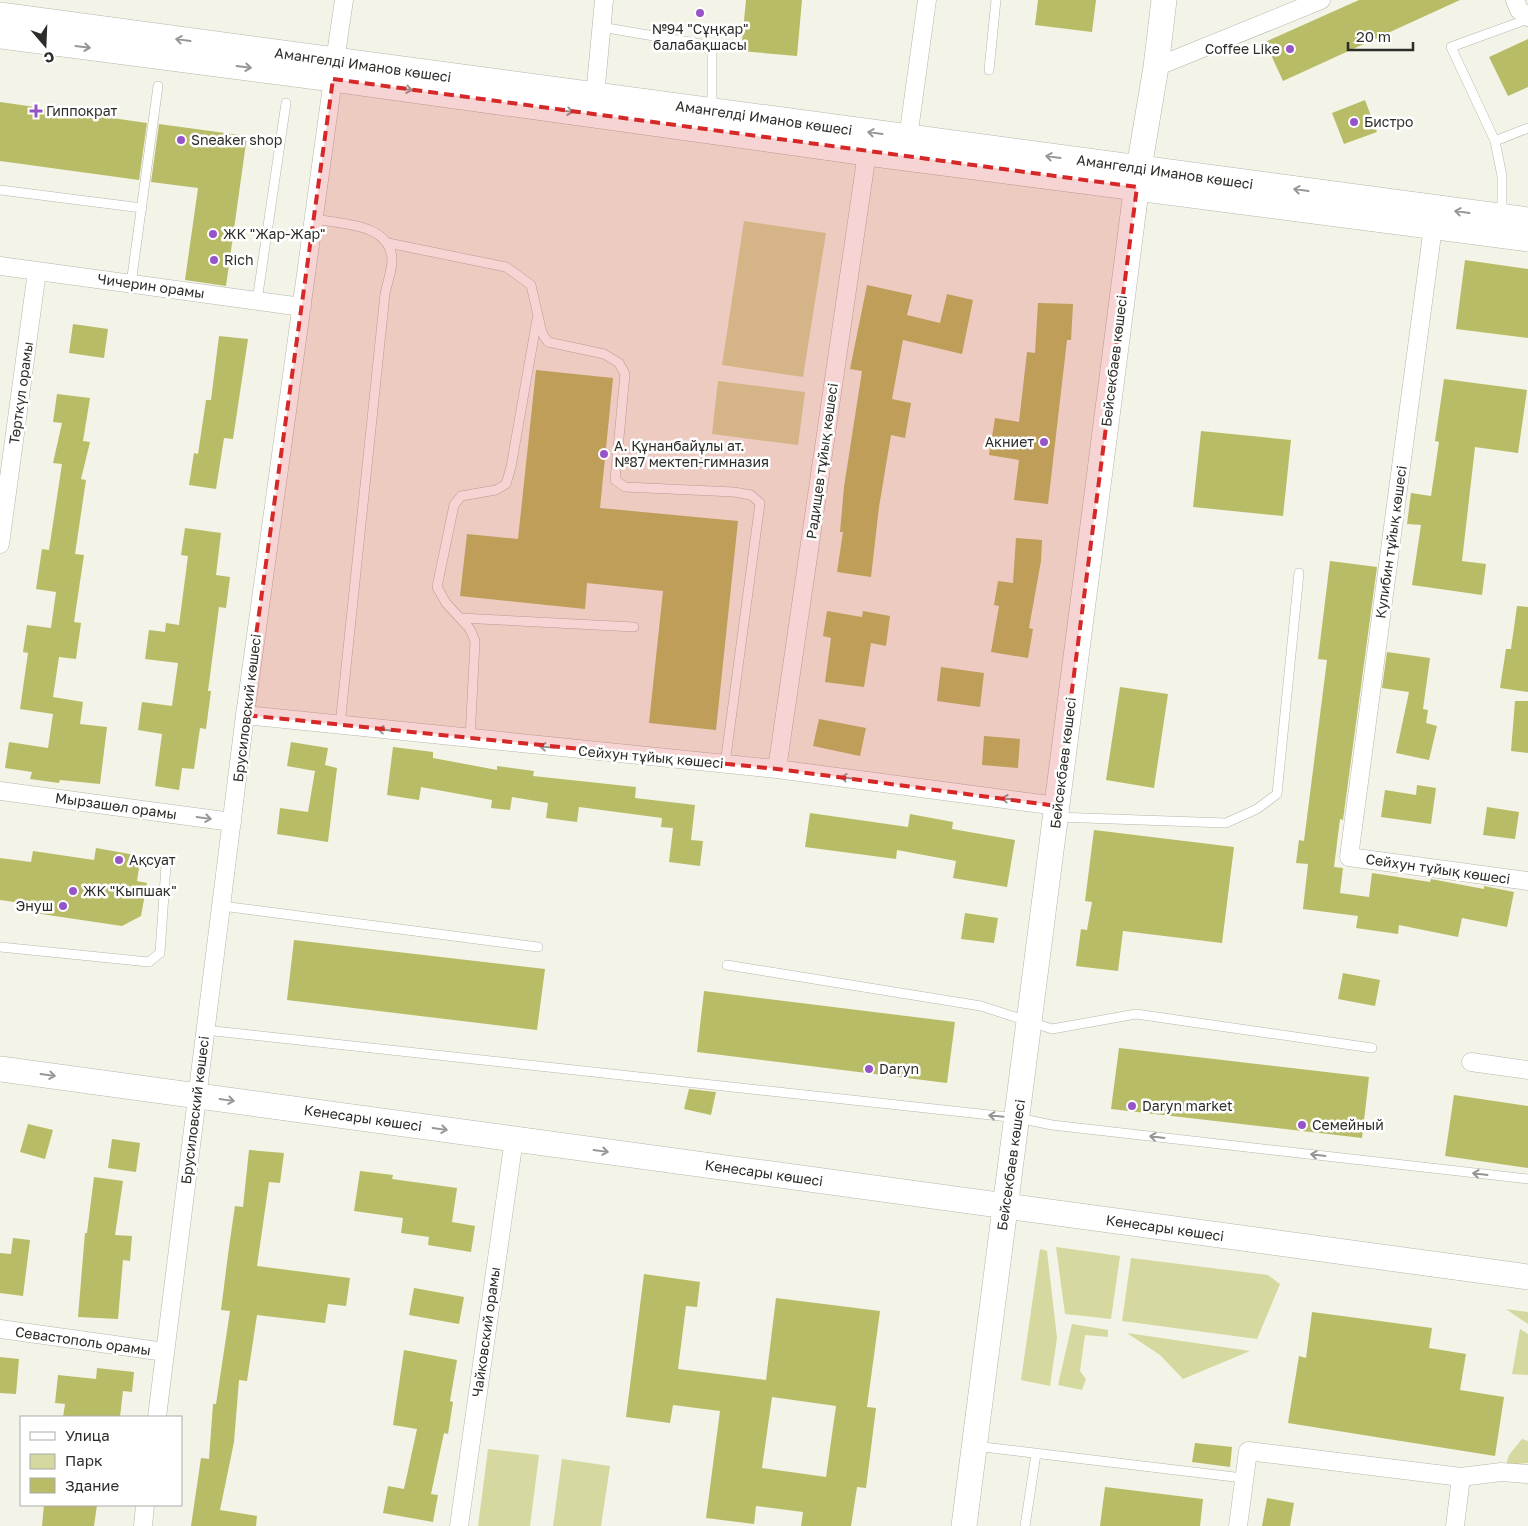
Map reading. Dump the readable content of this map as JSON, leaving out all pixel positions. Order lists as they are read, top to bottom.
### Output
{
  "streets": {
    "main road": ["Амангелді Иманов көшесі", "Бейсекбаев көшесі", "Кенесары көшесі"],
    "street": [
      "Чичерин орамы",
      "Төрткүл орамы",
      "Радищев тұйық көшесі",
      "Кулибин тұйық көшесі",
      "Брусиловский көшесі",
      "Сейхун тұйық көшесі",
      "Мырзашөл орамы",
      "Чайковский орамы",
      "Севастополь орамы"
    ]
  },
  "crossings": [
    ["Амангелді Иманов көшесі", "Бейсекбаев көшесі"],
    ["Амангелді Иманов көшесі", "Радищев тұйық көшесі"],
    ["Амангелді Иманов көшесі", "Кулибин тұйық көшесі"],
    ["Амангелді Иманов көшесі", "Брусиловский көшесі"],
    ["Чичерин орамы", "Төрткүл орамы"],
    ["Чичерин орамы", "Брусиловский көшесі"],
    ["Бейсекбаев көшесі", "Сейхун тұйық көшесі"],
    ["Бейсекбаев көшесі", "Кенесары көшесі"],
    ["Радищев тұйық көшесі", "Сейхун тұйық көшесі"],
    ["Кулибин тұйық көшесі", "Сейхун тұйық көшесі"],
    ["Брусиловский көшесі", "Сейхун тұйық көшесі"],
    ["Брусиловский көшесі", "Мырзашөл орамы"],
    ["Брусиловский көшесі", "Кенесары көшесі"],
    ["Брусиловский көшесі", "Севастополь орамы"],
    ["Кенесары көшесі", "Чайковский орамы"]
  ],
  "one_way": ["Сейхун тұйық көшесі", "Мырзашөл орамы", "Кенесары көшесі"],
  "places": {
    "other": [
      "№94 \"Сұңқар\" балабақшасы",
      "Coffee Like",
      "Бистро",
      "Sneaker shop",
      "ЖК \"Жар-Жар\"",
      "Rich",
      "Акниет",
      "А. Құнанбайұлы ат. №87 мектеп-гимназия",
      "Ақсуат",
      "ЖК \"Кыпшак\"",
      "Энуш",
      "Daryn",
      "Daryn market",
      "Семейный"
    ],
    "health": ["Гиппократ"]
  },
  "legend": ["Улица", "Парк", "Здание"],
  "scale_bar": "20 m",
  "north": "bottom"
}
